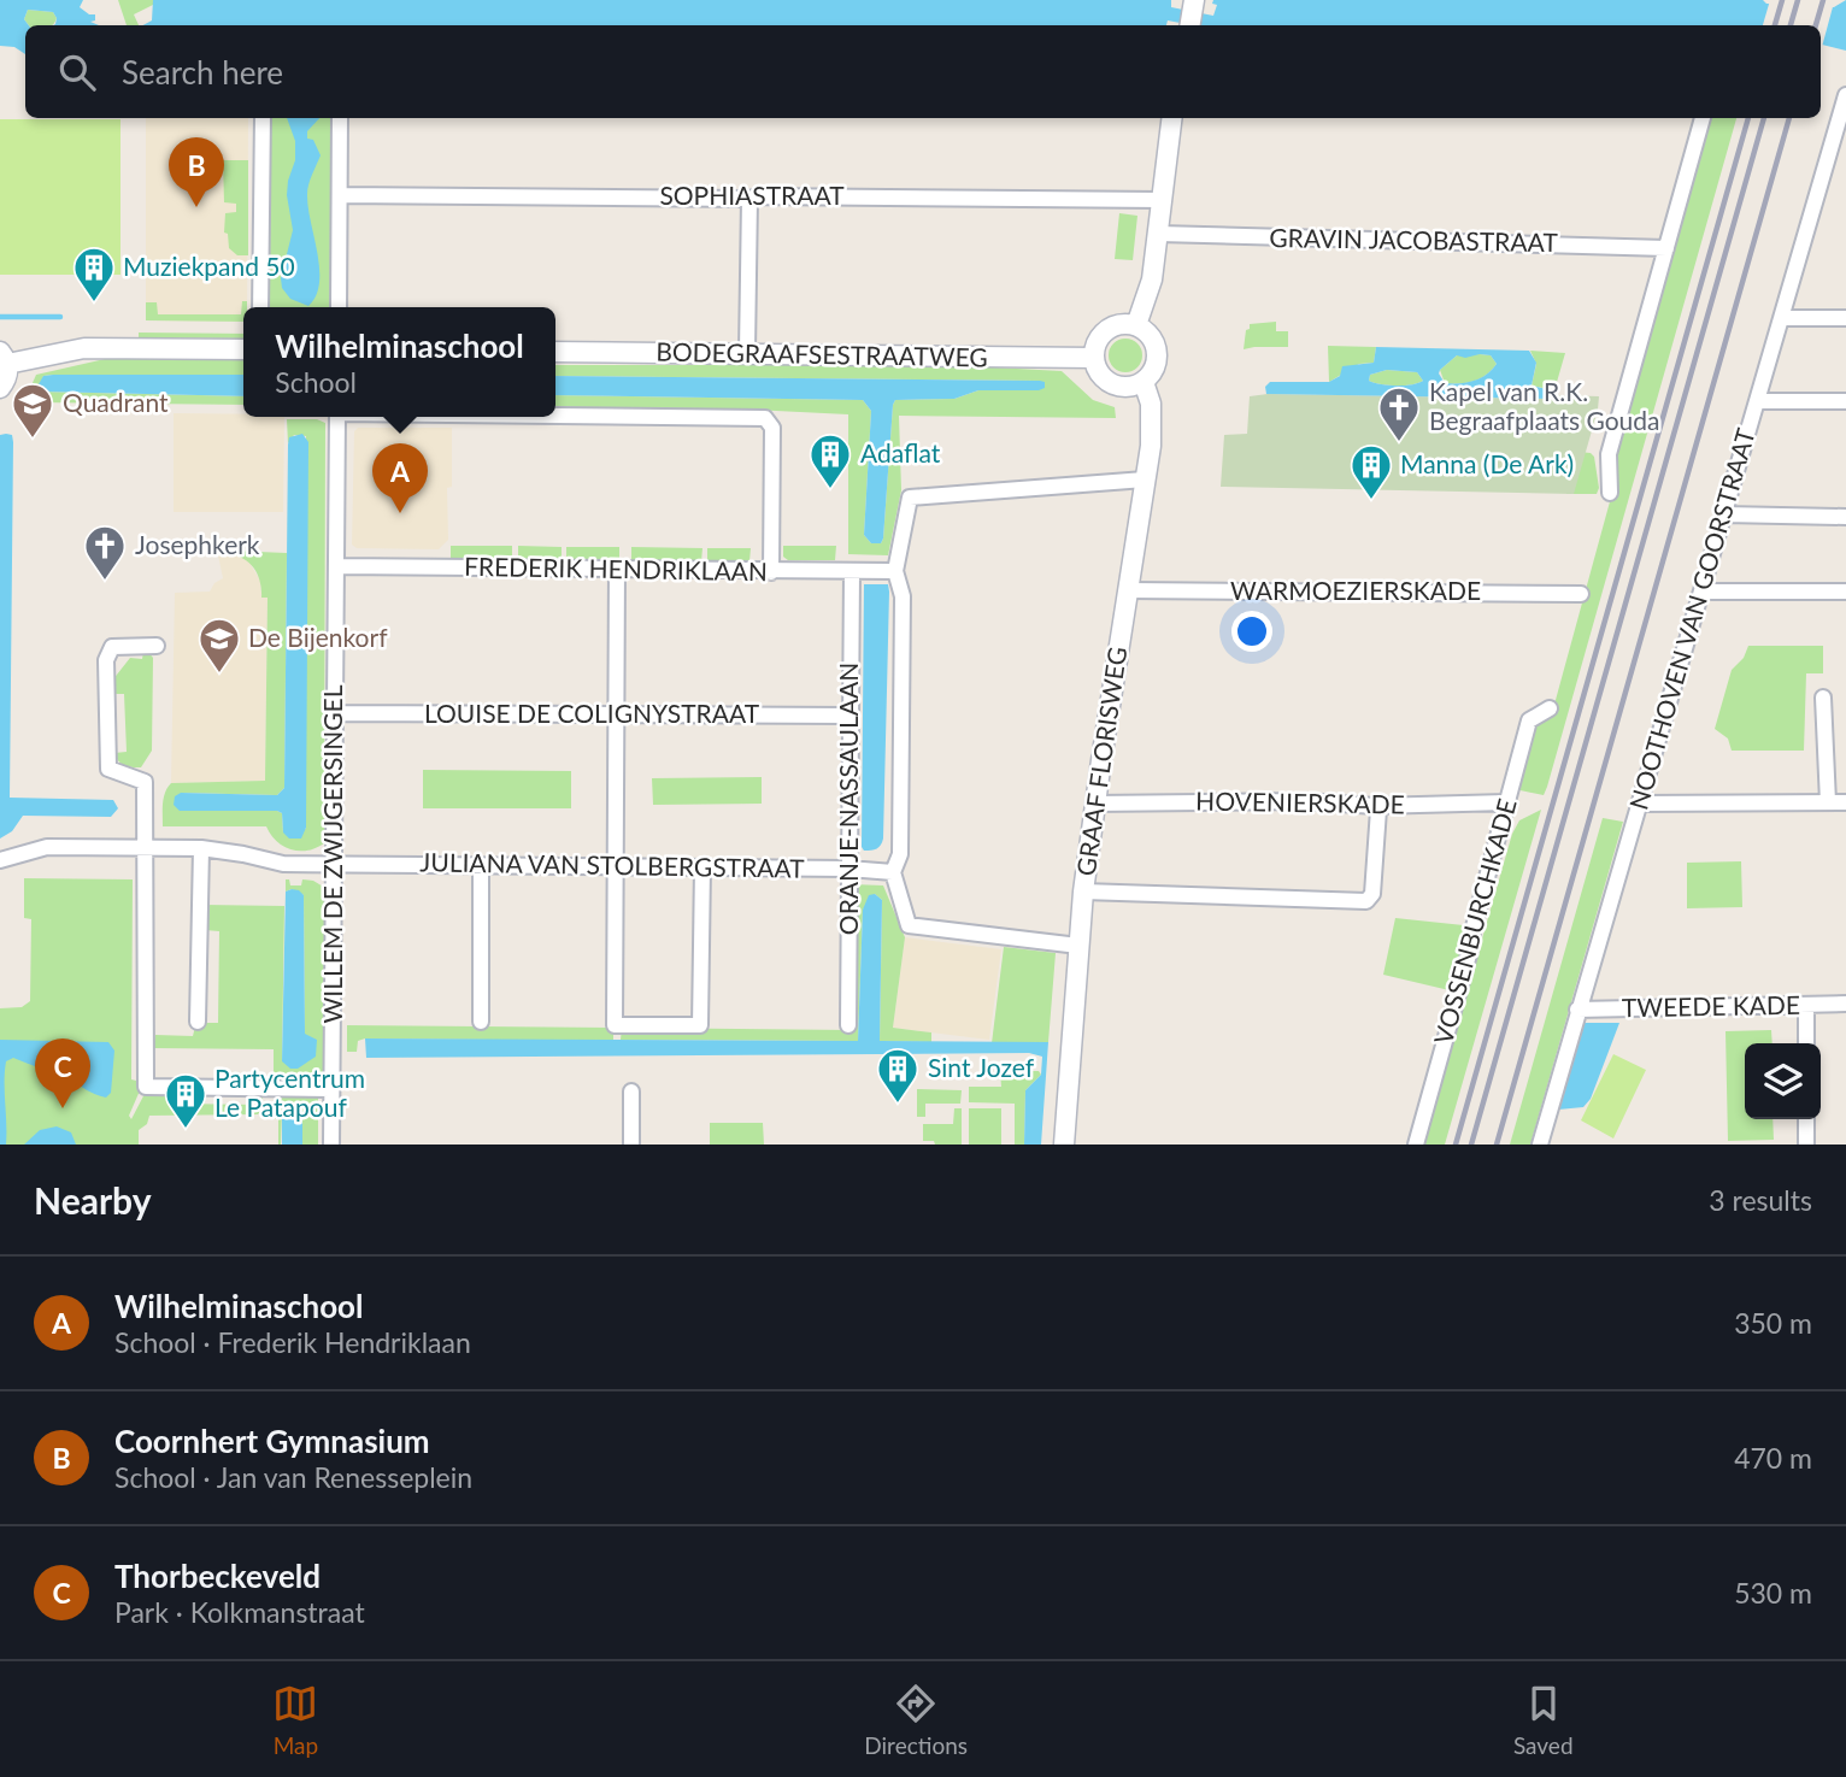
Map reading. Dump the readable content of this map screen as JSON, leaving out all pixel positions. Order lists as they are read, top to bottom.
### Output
{
  "streets": {
    "main road": ["BODEGRAAFSESTRAATWEG", "GRAAF FLORISWEG"],
    "street": [
      "SOPHIASTRAAT",
      "GRAVIN JACOBASTRAAT",
      "FREDERIK HENDRIKLAAN",
      "WARMOEZIERSKADE",
      "NOOTHOVEN VAN GOORSTRAAT",
      "LOUISE DE COLIGNYSTRAAT",
      "ORANJE-NASSAULAAN",
      "HOVENIERSKADE",
      "WILLEM DE ZWIJGERSINGEL",
      "JULIANA VAN STOLBERGSTRAAT",
      "VOSSENBURCHKADE",
      "TWEEDE KADE"
    ]
  },
  "crossings": [
    ["BODEGRAAFSESTRAATWEG", "GRAAF FLORISWEG"],
    ["FREDERIK HENDRIKLAAN", "ORANJE-NASSAULAAN"],
    ["FREDERIK HENDRIKLAAN", "WILLEM DE ZWIJGERSINGEL"],
    ["WARMOEZIERSKADE", "GRAAF FLORISWEG"],
    ["NOOTHOVEN VAN GOORSTRAAT", "TWEEDE KADE"],
    ["LOUISE DE COLIGNYSTRAAT", "ORANJE-NASSAULAAN"],
    ["LOUISE DE COLIGNYSTRAAT", "WILLEM DE ZWIJGERSINGEL"],
    ["GRAAF FLORISWEG", "HOVENIERSKADE"],
    ["ORANJE-NASSAULAAN", "JULIANA VAN STOLBERGSTRAAT"],
    ["HOVENIERSKADE", "VOSSENBURCHKADE"],
    ["WILLEM DE ZWIJGERSINGEL", "JULIANA VAN STOLBERGSTRAAT"]
  ],
  "places": {
    "building": [
      "Muziekpand 50",
      "Adaflat",
      "Manna (De Ark)",
      "Sint Jozef",
      "Partycentrum Le Patapouf"
    ],
    "school or university": ["Quadrant", "De Bijenkorf"],
    "church": ["Kapel van R.K. Begraafplaats Gouda", "Josephkerk"]
  },
  "page": {
    "search": "Search here",
    "pins": ["B", "A", "C"],
    "popup": ["Wilhelminaschool", "School"],
    "heading": ["Nearby", "3 results"],
    "list": [
      {
        "mark": "A",
        "name": "Wilhelminaschool",
        "note": "School · Frederik Hendriklaan",
        "value": "350 m"
      },
      {
        "mark": "B",
        "name": "Coornhert Gymnasium",
        "note": "School · Jan van Renesseplein",
        "value": "470 m"
      },
      {
        "mark": "C",
        "name": "Thorbeckeveld",
        "note": "Park · Kolkmanstraat",
        "value": "530 m"
      }
    ],
    "nav": ["Map", "Directions", "Saved"]
  }
}
